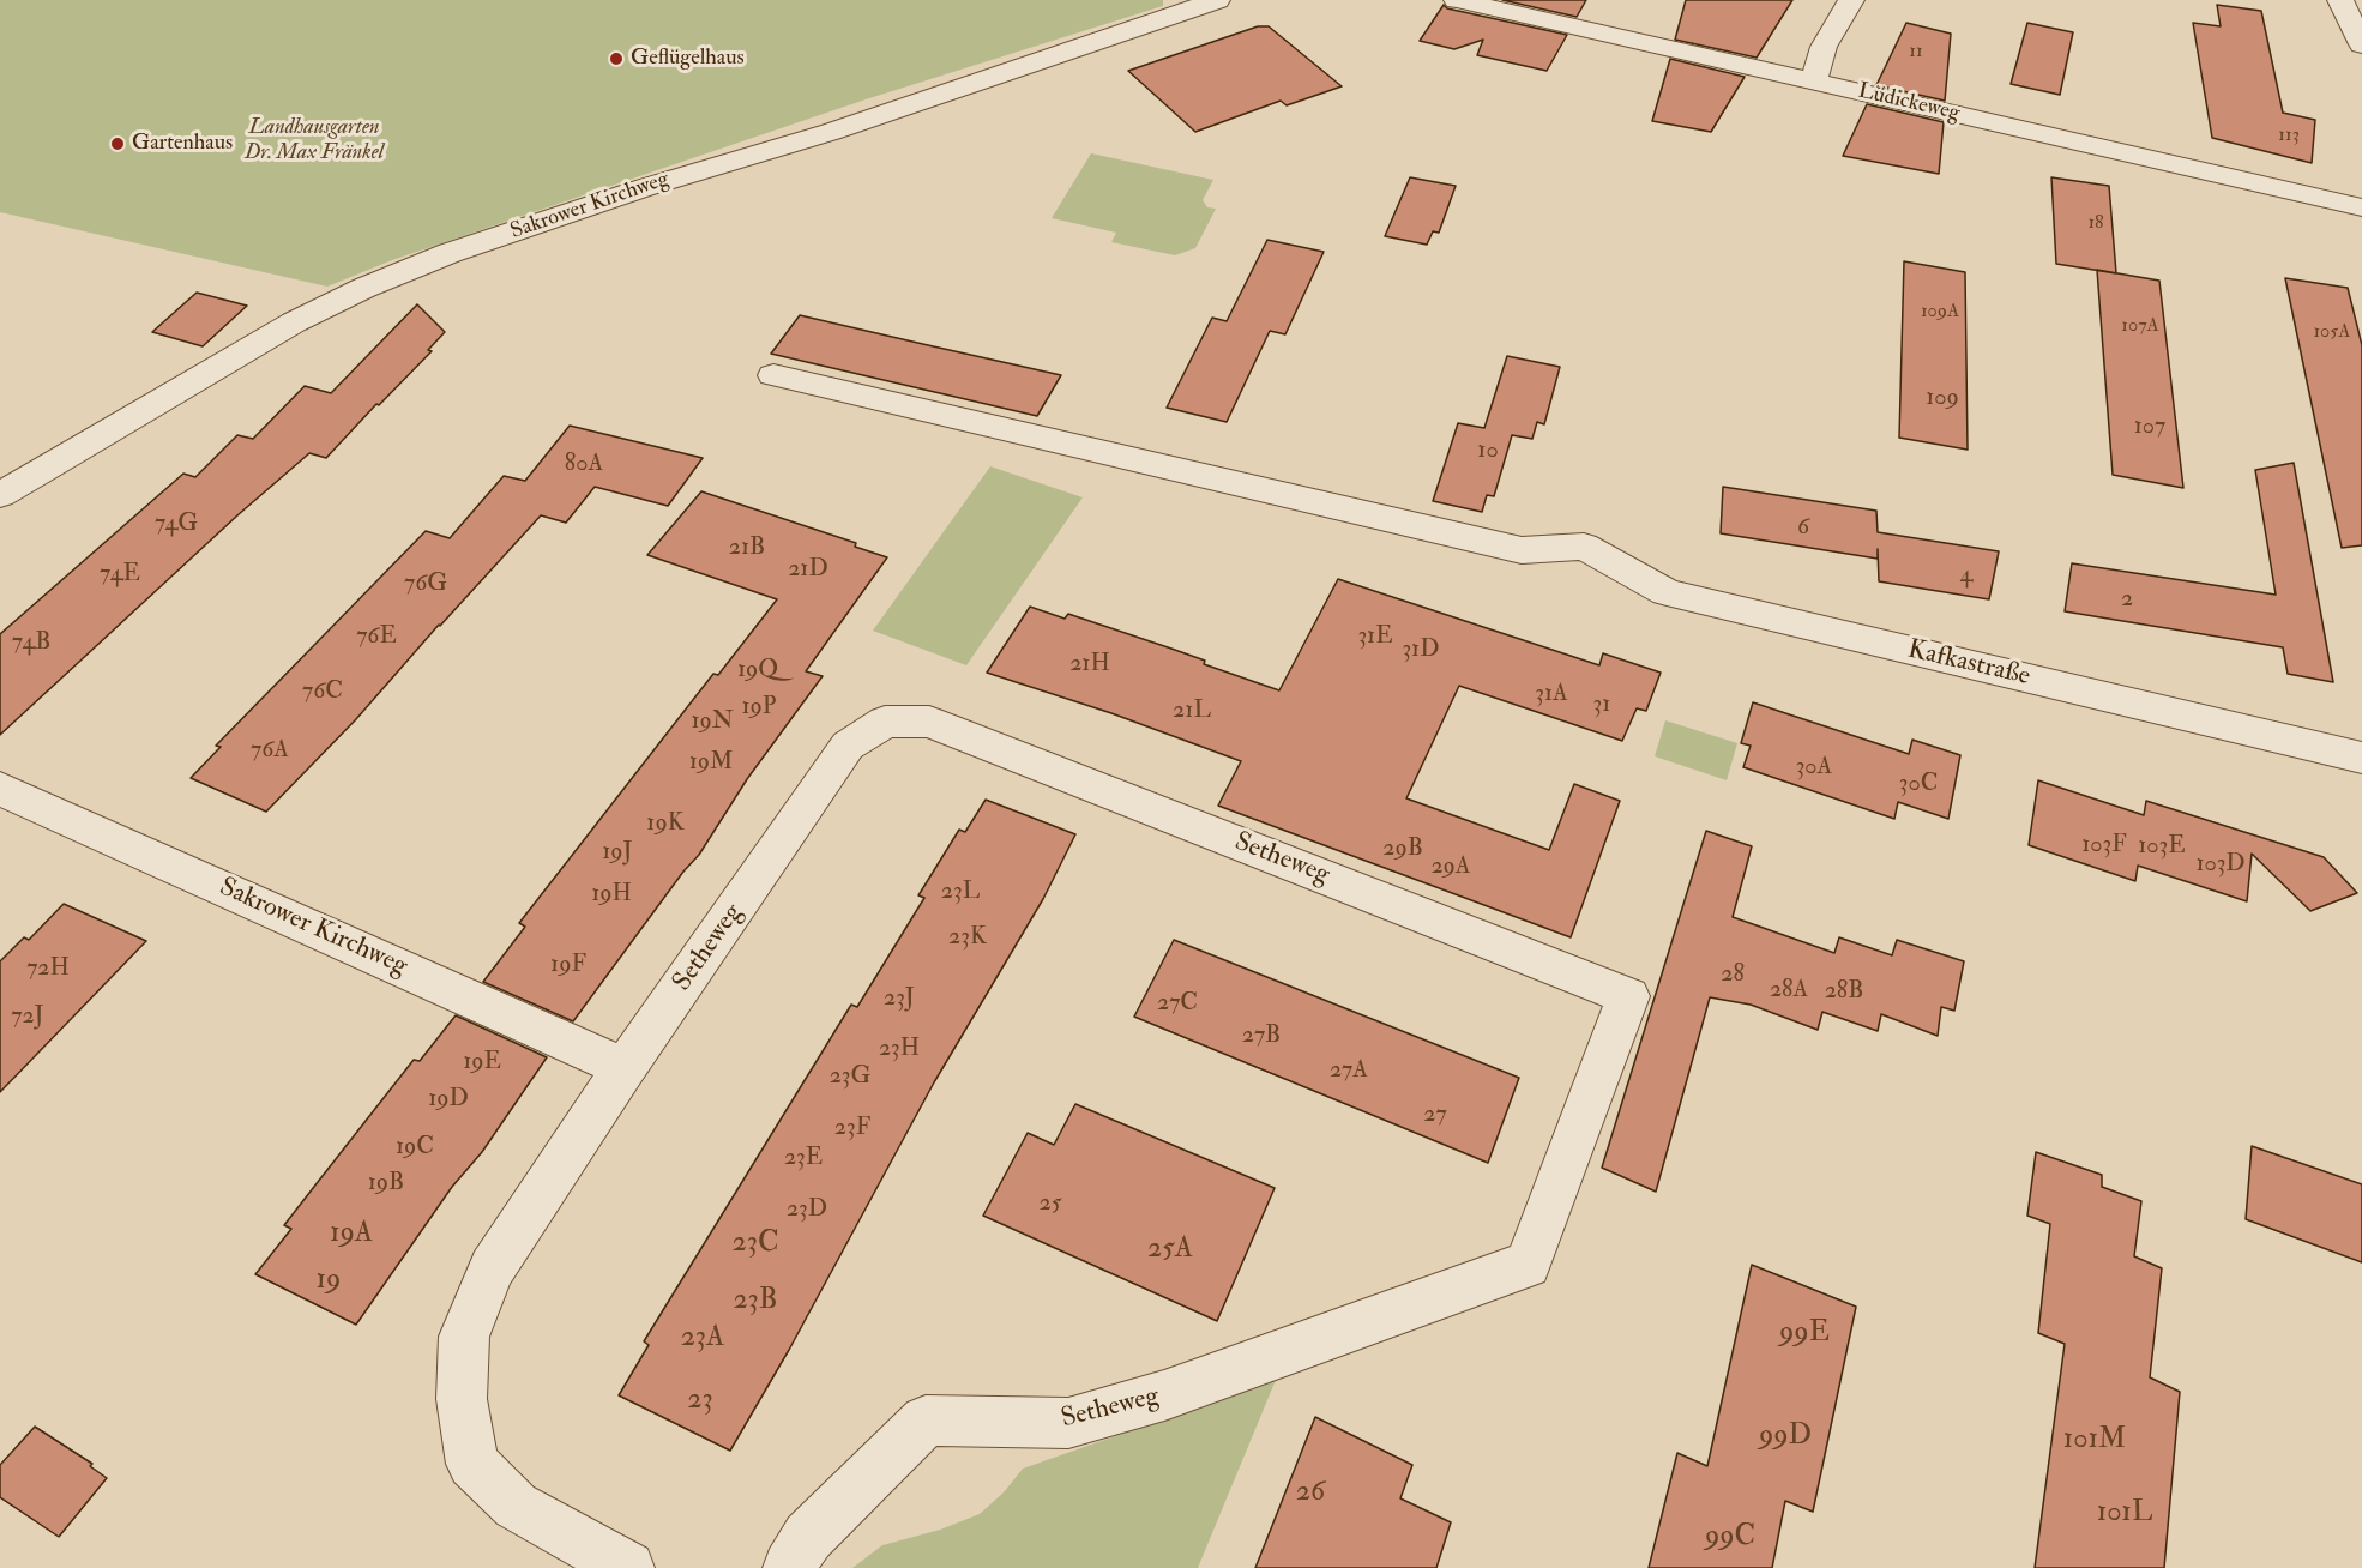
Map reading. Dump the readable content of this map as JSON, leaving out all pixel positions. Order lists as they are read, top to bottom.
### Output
{
  "streets": {
    "street": [
      "Lüdickeweg",
      "Sakrower Kirchweg",
      "Kafkastraße",
      "Setheweg"
    ]
  },
  "crossings": [
    ["Sakrower Kirchweg", "Setheweg"]
  ],
  "parks": ["Landhausgarten Dr. Max Fränkel"],
  "places": ["Geflügelhaus", "Gartenhaus"],
  "house_numbers": [
    "11",
    "113",
    "18",
    "109A",
    "107A",
    "105A",
    "109",
    "107",
    "10",
    "80A",
    "74G",
    "6",
    "21B",
    "21D",
    "74E",
    "4",
    "76G",
    "2",
    "76E",
    "31E",
    "74B",
    "31D",
    "21H",
    "19Q",
    "76C",
    "31A",
    "31",
    "19P",
    "21L",
    "19N",
    "76A",
    "19M",
    "30A",
    "30C",
    "19K",
    "103F",
    "103E",
    "29B",
    "19J",
    "103D",
    "29A",
    "23L",
    "19H",
    "23K",
    "19F",
    "72H",
    "28",
    "28A",
    "28B",
    "23J",
    "27C",
    "72J",
    "27B",
    "23H",
    "19E",
    "27A",
    "23G",
    "19D",
    "27",
    "23F",
    "19C",
    "23E",
    "19B",
    "25",
    "23D",
    "19A",
    "23C",
    "25A",
    "19",
    "23B",
    "99E",
    "23A",
    "23",
    "99D",
    "101M",
    "26",
    "101L",
    "99C"
  ]
}
